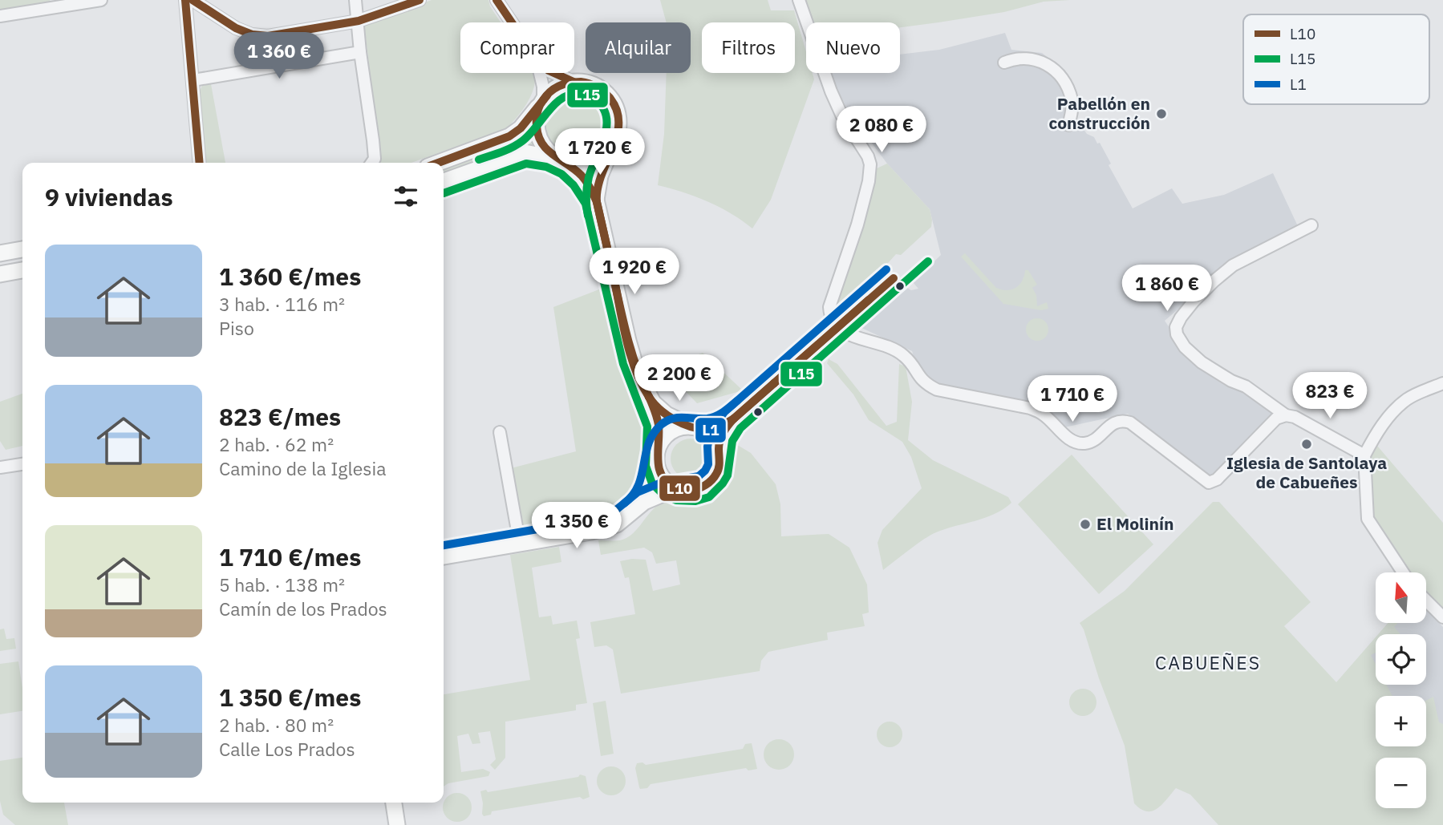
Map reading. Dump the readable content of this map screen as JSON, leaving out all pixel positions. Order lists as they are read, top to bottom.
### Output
{
  "districts": ["CABUEÑES"],
  "places": ["Pabellón en construcción", "Iglesia de Santolaya de Cabueñes", "El Molinín"],
  "lines": ["transit line L10", "transit line L15", "transit line L1"],
  "legend": ["L10", "L15", "L1"],
  "north": "top",
  "page": {
    "chip": [
      "Comprar",
      "Alquilar",
      "Filtros",
      "Nuevo"
    ],
    "price": [
      "1 360 €",
      "2 080 €",
      "1 720 €",
      "1 920 €",
      "1 860 €",
      "2 200 €",
      "823 €",
      "1 710 €",
      "1 350 €"
    ],
    "heading": "9 viviendas",
    "list": [
      {
        "name": "1 360 €/mes",
        "note": "3 hab. · 116 m² · Piso"
      },
      {
        "name": "823 €/mes",
        "note": "2 hab. · 62 m² · Camino de la Iglesia"
      },
      {
        "name": "1 710 €/mes",
        "note": "5 hab. · 138 m² · Camín de los Prados"
      },
      {
        "name": "1 350 €/mes",
        "note": "2 hab. · 80 m² · Calle Los Prados"
      }
    ],
    "map_buttons": ["+", "−"]
  }
}
